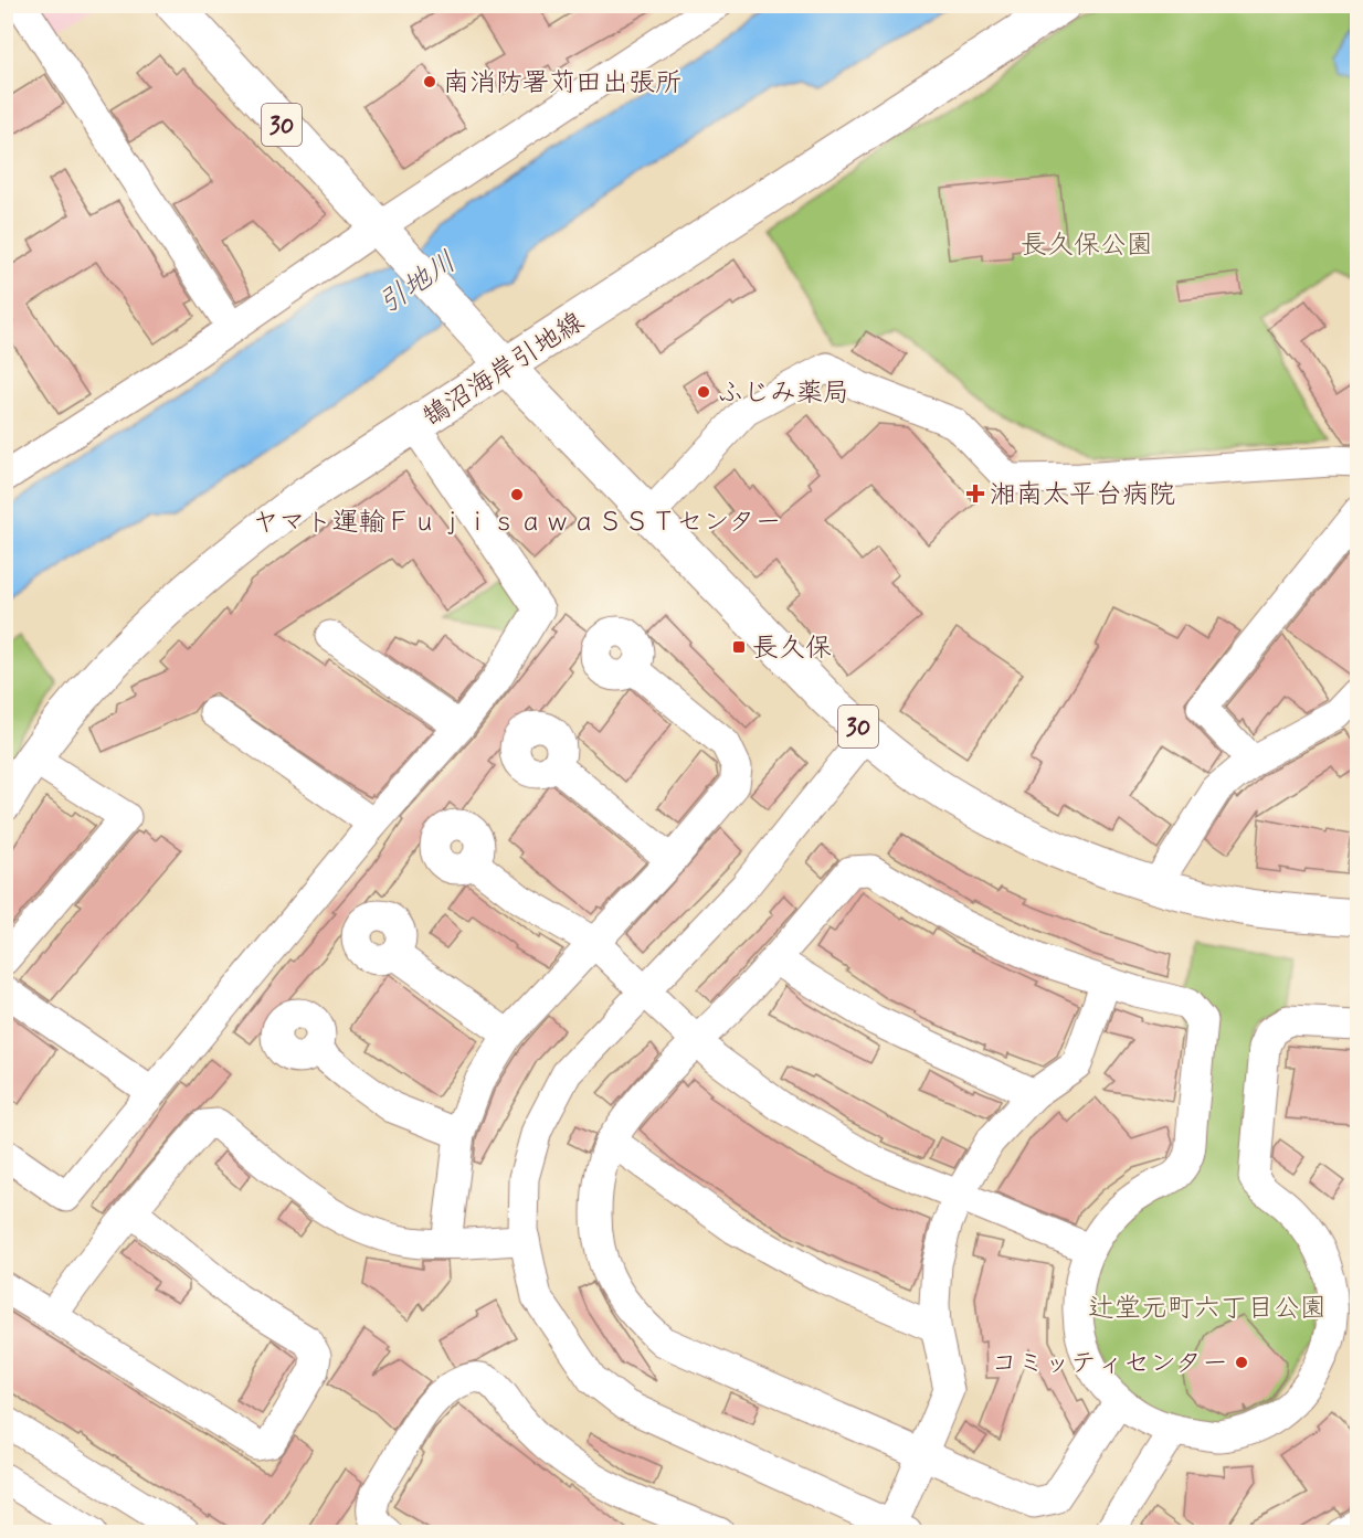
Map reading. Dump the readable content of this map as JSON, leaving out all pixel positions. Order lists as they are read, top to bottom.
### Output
{
  "streets": {
    "main road": ["30", "鵠沼海岸引地線"]
  },
  "crossings": [
    ["30", "鵠沼海岸引地線"]
  ],
  "water": ["引地川"],
  "parks": ["長久保公園", "辻堂元町六丁目公園"],
  "places": {
    "other": [
      "南消防署苅田出張所",
      "ふじみ薬局",
      "ヤマト運輸ＦｕｊｉｓａｗａＳＳＴセンター",
      "コミッティセンター"
    ],
    "health": ["湘南太平台病院"],
    "transit": ["長久保"]
  }
}
